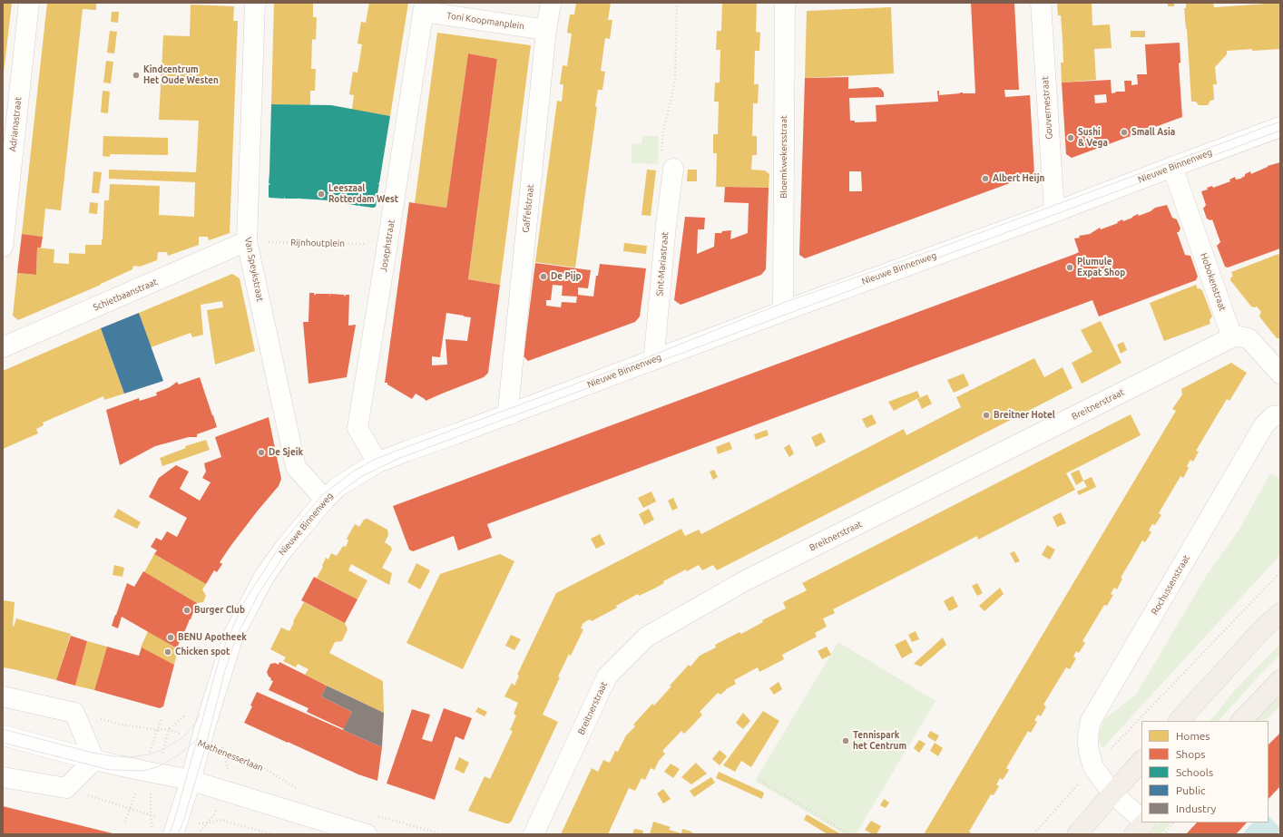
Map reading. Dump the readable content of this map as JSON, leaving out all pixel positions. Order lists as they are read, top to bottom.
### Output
{
  "streets": {
    "street": [
      "Toni Koopmanplein",
      "Gouvernestraat",
      "Adrianastraat",
      "Bloemkwekersstraat",
      "Nieuwe Binnenweg",
      "Gaffelstraat",
      "Josephstraat",
      "Sint-Mariastraat",
      "Van Speykstraat",
      "Hobokenstraat",
      "Schietbaanstraat",
      "Breitnerstraat",
      "Rochussenstraat"
    ],
    "path": ["Rijnhoutplein", "Mathenesserlaan"]
  },
  "crossings": [
    ["Toni Koopmanplein", "Gaffelstraat"],
    ["Toni Koopmanplein", "Josephstraat"],
    ["Gouvernestraat", "Nieuwe Binnenweg"],
    ["Bloemkwekersstraat", "Nieuwe Binnenweg"],
    ["Nieuwe Binnenweg", "Gaffelstraat"],
    ["Nieuwe Binnenweg", "Josephstraat"],
    ["Nieuwe Binnenweg", "Sint-Mariastraat"],
    ["Nieuwe Binnenweg", "Van Speykstraat"],
    ["Nieuwe Binnenweg", "Hobokenstraat"],
    ["Nieuwe Binnenweg", "Mathenesserlaan"],
    ["Rijnhoutplein", "Josephstraat"],
    ["Rijnhoutplein", "Van Speykstraat"],
    ["Rijnhoutplein", "Schietbaanstraat"],
    ["Van Speykstraat", "Schietbaanstraat"],
    ["Hobokenstraat", "Breitnerstraat"]
  ],
  "places": [
    "Kindcentrum Het Oude Westen",
    "Small Asia",
    "Sushi & Vega",
    "Albert Heijn",
    "Leeszaal Rotterdam West",
    "Plumule Expat Shop",
    "De Pijp",
    "Breitner Hotel",
    "De Sjeik",
    "Burger Club",
    "BENU Apotheek",
    "Chicken spot",
    "Tennispark het Centrum"
  ],
  "legend": [
    "Homes",
    "Shops",
    "Schools",
    "Public",
    "Industry"
  ]
}
